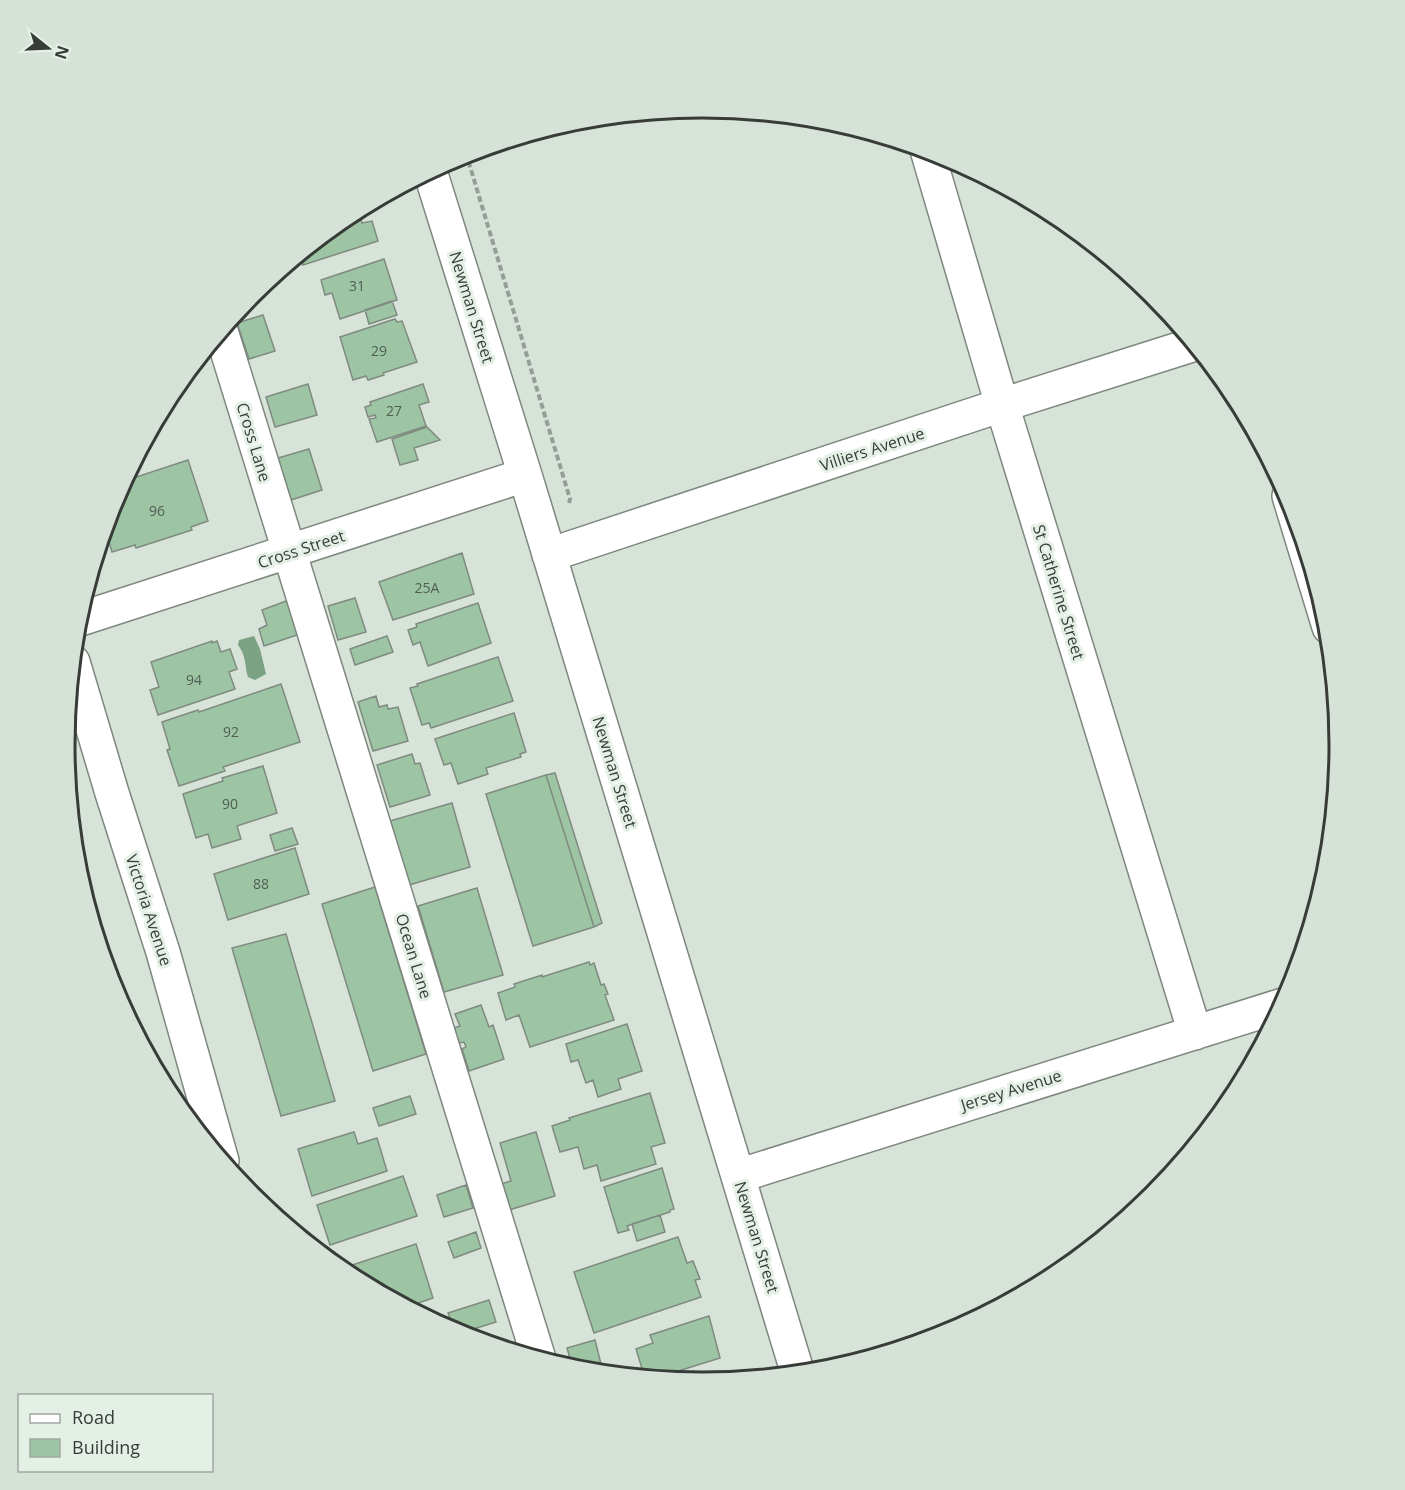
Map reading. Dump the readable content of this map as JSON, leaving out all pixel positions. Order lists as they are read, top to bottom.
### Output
{
  "streets": {
    "street": [
      "Newman Street",
      "Cross Lane",
      "Villiers Avenue",
      "Cross Street",
      "St Catherine Street",
      "Victoria Avenue",
      "Ocean Lane",
      "Jersey Avenue"
    ]
  },
  "crossings": [
    ["Newman Street", "Villiers Avenue"],
    ["Newman Street", "Cross Street"],
    ["Newman Street", "Jersey Avenue"],
    ["Cross Lane", "Cross Street"],
    ["Cross Lane", "Ocean Lane"],
    ["Villiers Avenue", "St Catherine Street"],
    ["Cross Street", "Ocean Lane"],
    ["St Catherine Street", "Jersey Avenue"]
  ],
  "house_numbers": [
    "31",
    "29",
    "27",
    "96",
    "25A",
    "94",
    "92",
    "90",
    "88"
  ],
  "legend": ["Road", "Building"],
  "north": "right"
}
